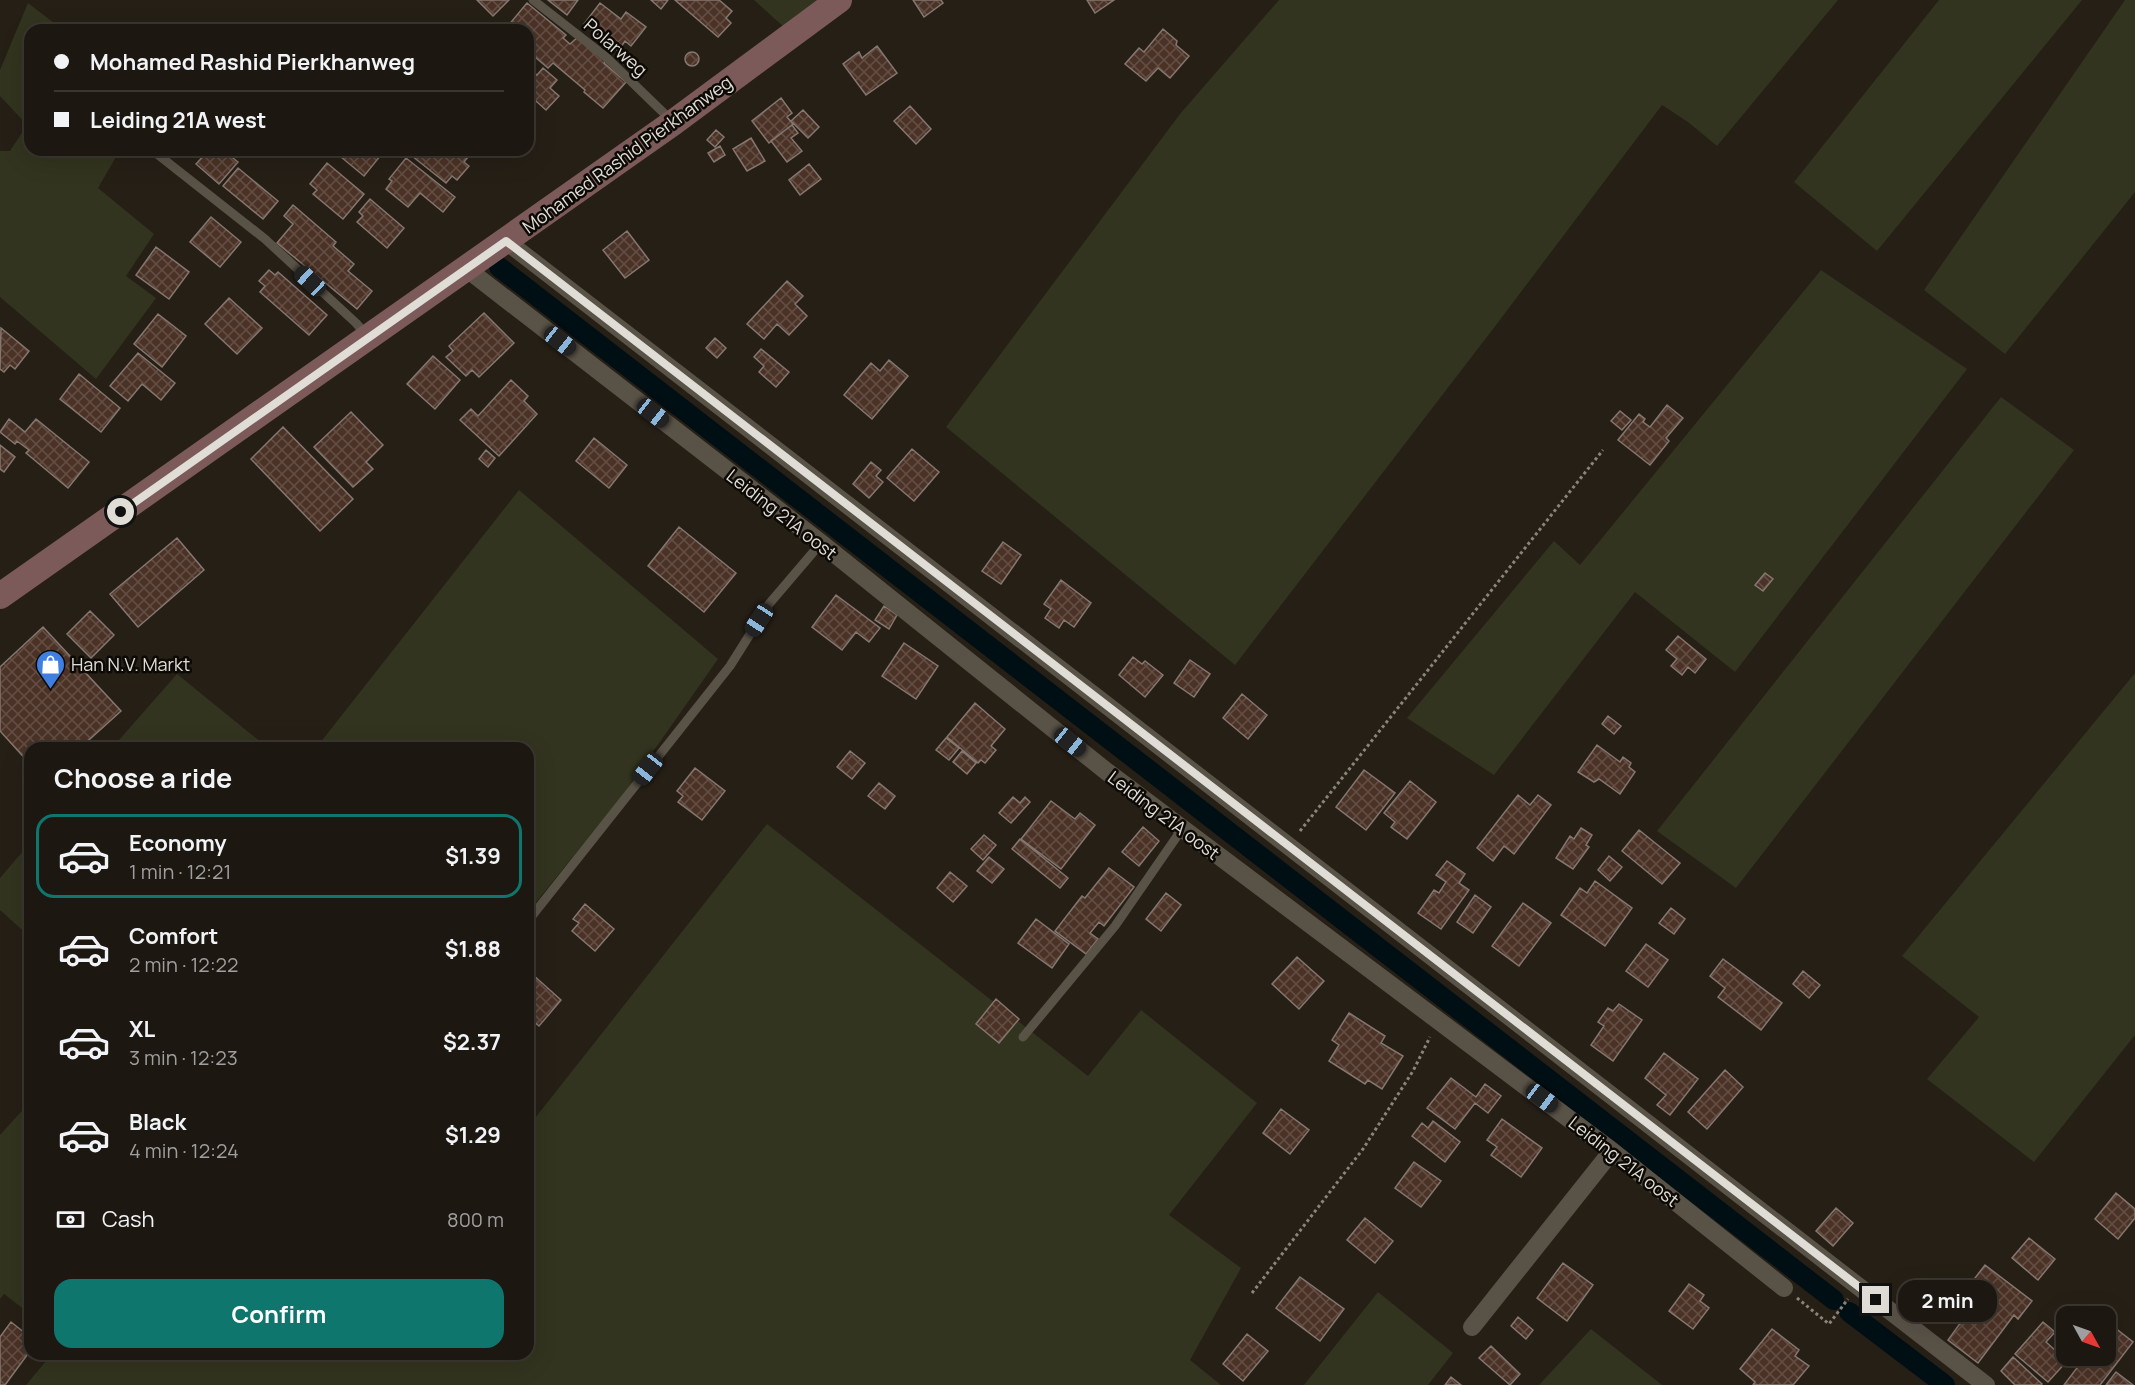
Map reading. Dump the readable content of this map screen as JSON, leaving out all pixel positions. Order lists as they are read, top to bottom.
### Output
{
  "streets": {
    "street": ["Mohamed Rashid Pierkhanweg", "Leiding 21A oost"],
    "lane": ["Polarweg"]
  },
  "crossings": [
    ["Polarweg", "Mohamed Rashid Pierkhanweg"],
    ["Mohamed Rashid Pierkhanweg", "Leiding 21A oost"]
  ],
  "places": {
    "shop": ["Han N.V. Markt"]
  },
  "north": "bottom right",
  "page": {
    "banner": ["Mohamed Rashid Pierkhanweg", "Leiding 21A west"],
    "heading": "Choose a ride",
    "list": [
      {
        "name": "Economy",
        "note": "1 min · 12:21",
        "value": "$1.39"
      },
      {
        "name": "Comfort",
        "note": "2 min · 12:22",
        "value": "$1.88"
      },
      {
        "name": "XL",
        "note": "3 min · 12:23",
        "value": "$2.37"
      },
      {
        "name": "Black",
        "note": "4 min · 12:24",
        "value": "$1.29"
      }
    ],
    "pay": ["Cash", "800 m"],
    "buttons": "Confirm",
    "bubble": "2 min"
  }
}
